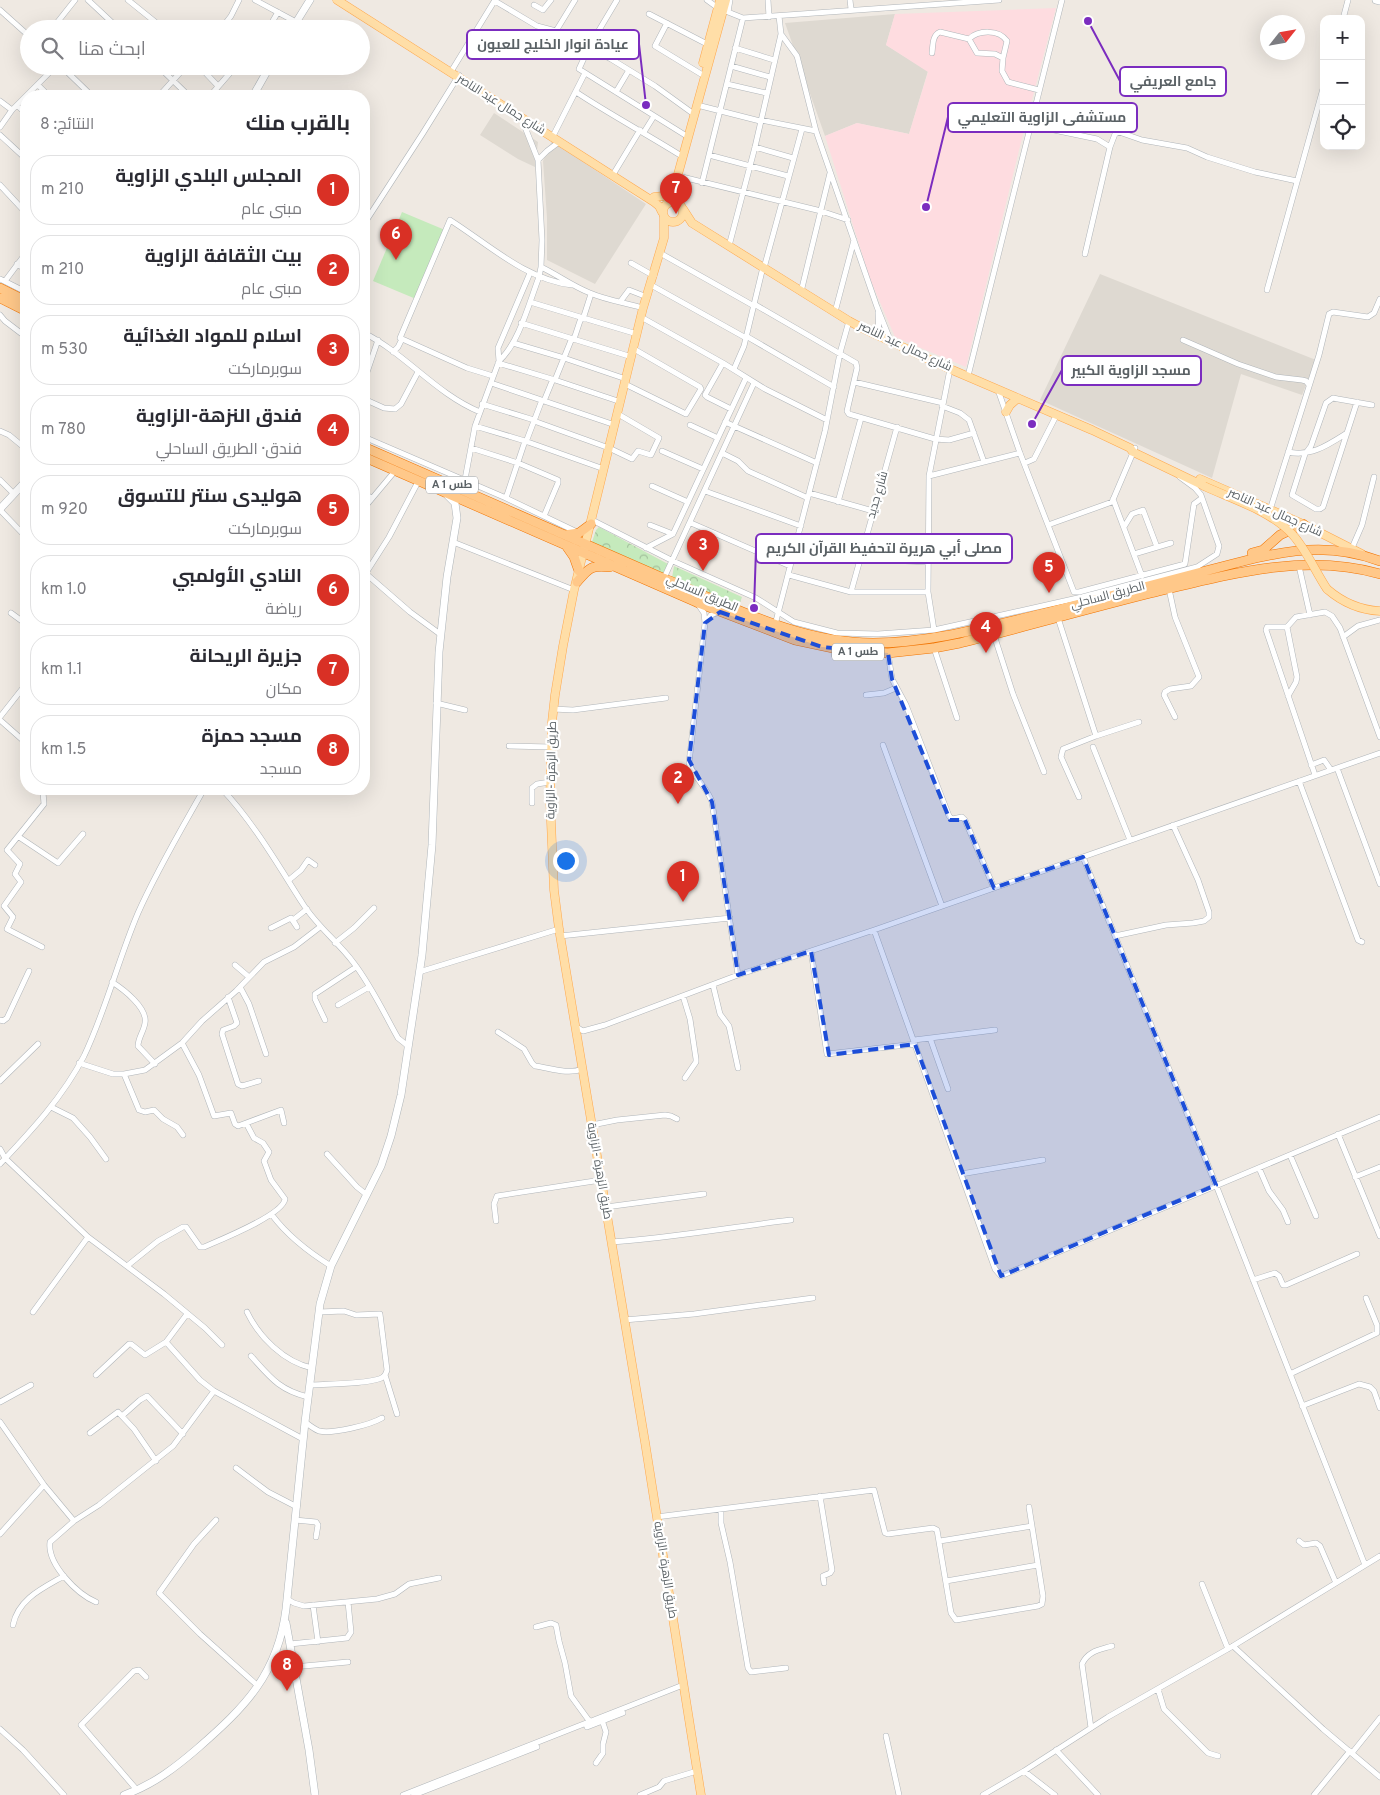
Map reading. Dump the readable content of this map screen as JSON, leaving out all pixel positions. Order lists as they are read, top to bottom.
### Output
{
  "streets": {
    "highway": ["A 1 طس", "الطريق الساحلي"],
    "main road": ["شارع جمال عبد الناصر", "طريق الزهرة -الزاوية"],
    "street": ["شارع جديد"]
  },
  "crossings": [
    ["شارع جمال عبد الناصر", "الطريق الساحلي"],
    ["الطريق الساحلي", "طريق الزهرة -الزاوية"]
  ],
  "places": [
    "جامع العريفي",
    "عيادة انوار الخليج للعيون",
    "مستشفى الزاوية التعليمي",
    "مسجد الزاوية الكبير",
    "مصلى أبي هريرة لتحفيظ القرآن الكريم"
  ],
  "north": "top right",
  "page": {
    "map_buttons": ["+", "−"],
    "search": "ابحث هنا",
    "heading": ["بالقرب منك", "النتائج: 8"],
    "list": [
      {
        "mark": "1",
        "name": "المجلس البلدي الزاوية",
        "note": "مبنى عام",
        "value": "210 m"
      },
      {
        "mark": "2",
        "name": "بيت الثقافة الزاوية",
        "note": "مبنى عام",
        "value": "210 m"
      },
      {
        "mark": "3",
        "name": "اسلام للمواد الغذائية",
        "note": "سوبرماركت",
        "value": "530 m"
      },
      {
        "mark": "4",
        "name": "فندق النزهة-الزاوية",
        "note": "فندق · الطريق الساحلي",
        "value": "780 m"
      },
      {
        "mark": "5",
        "name": "هوليدى سنتر للتسوق",
        "note": "سوبرماركت",
        "value": "920 m"
      },
      {
        "mark": "6",
        "name": "النادي الأولمبي",
        "note": "رياضة",
        "value": "1.0 km"
      },
      {
        "mark": "7",
        "name": "جزيرة الريحانة",
        "note": "مكان",
        "value": "1.1 km"
      },
      {
        "mark": "8",
        "name": "مسجد حمزة",
        "note": "مسجد",
        "value": "1.5 km"
      }
    ],
    "pins": [
      "7",
      "6",
      "3",
      "5",
      "4",
      "2",
      "1",
      "8"
    ]
  }
}
